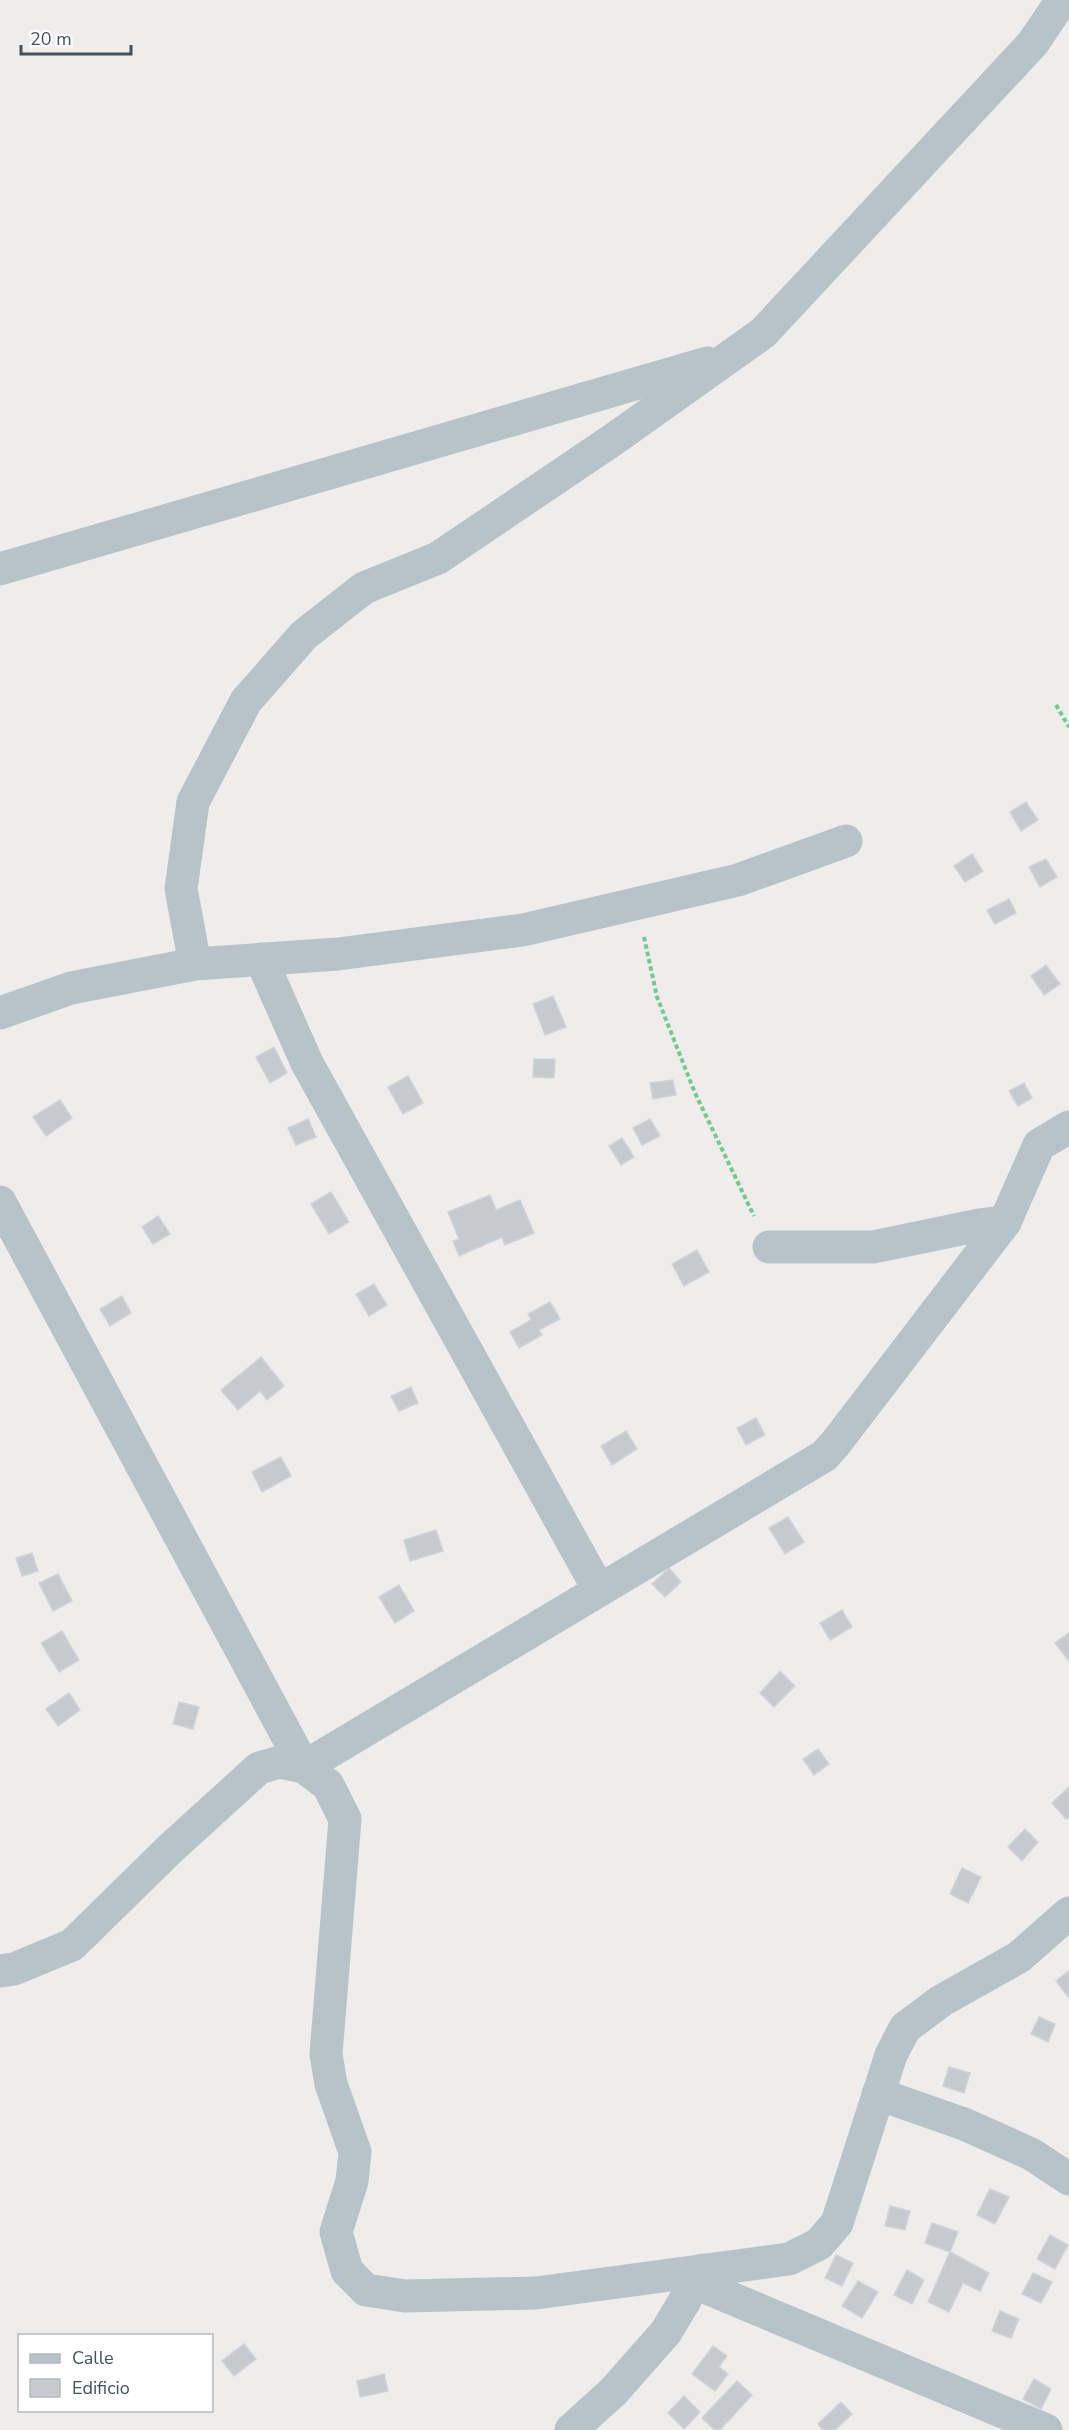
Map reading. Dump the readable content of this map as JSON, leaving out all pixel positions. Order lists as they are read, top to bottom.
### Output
{
  "legend": ["Calle", "Edificio"],
  "scale_bar": "20 m"
}
